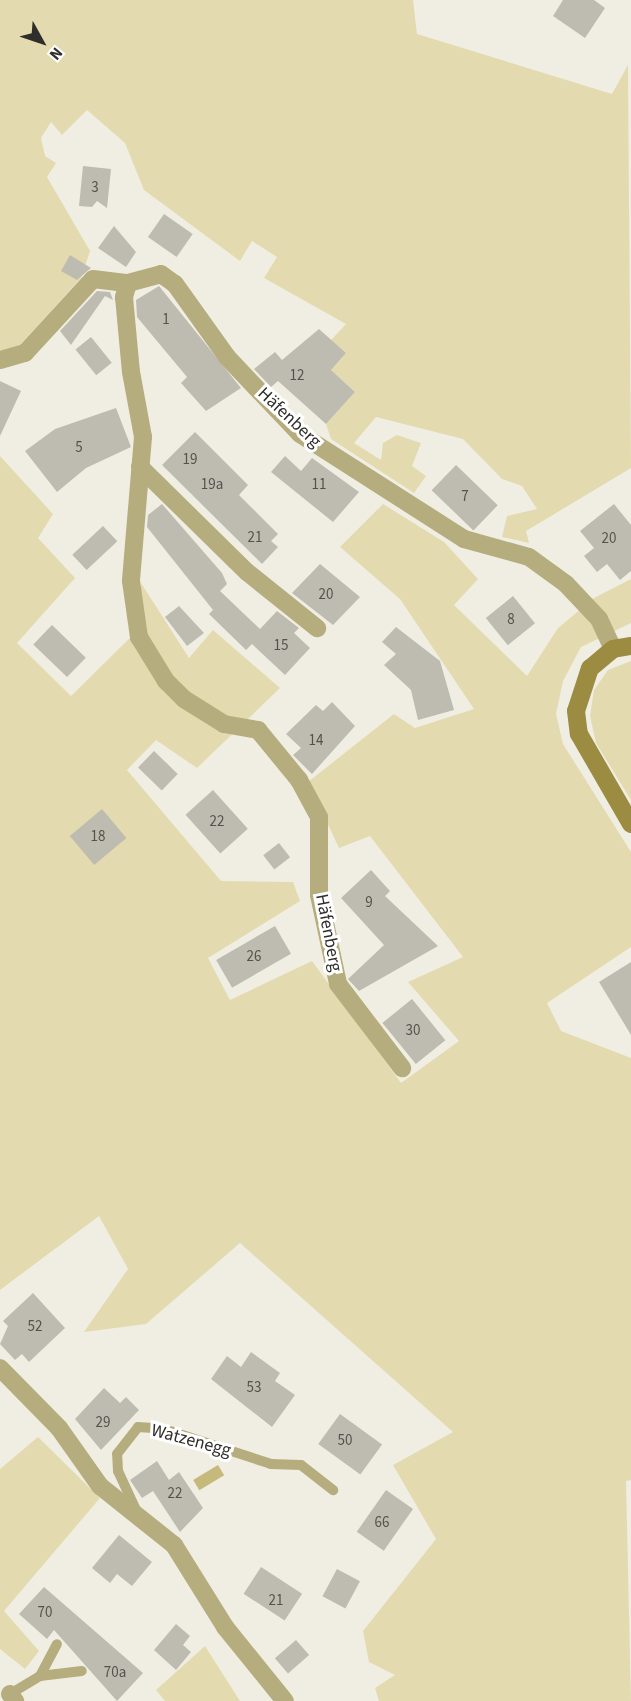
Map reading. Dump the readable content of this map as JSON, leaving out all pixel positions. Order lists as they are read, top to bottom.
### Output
{
  "streets": {
    "street": ["Häfenberg", "Watzenegg"]
  },
  "house_numbers": [
    "3",
    "1",
    "12",
    "5",
    "19",
    "19a",
    "11",
    "7",
    "21",
    "20",
    "20",
    "8",
    "15",
    "14",
    "22",
    "18",
    "9",
    "26",
    "30",
    "52",
    "53",
    "29",
    "50",
    "22",
    "66",
    "21",
    "70",
    "70a"
  ],
  "north": "bottom right"
}
